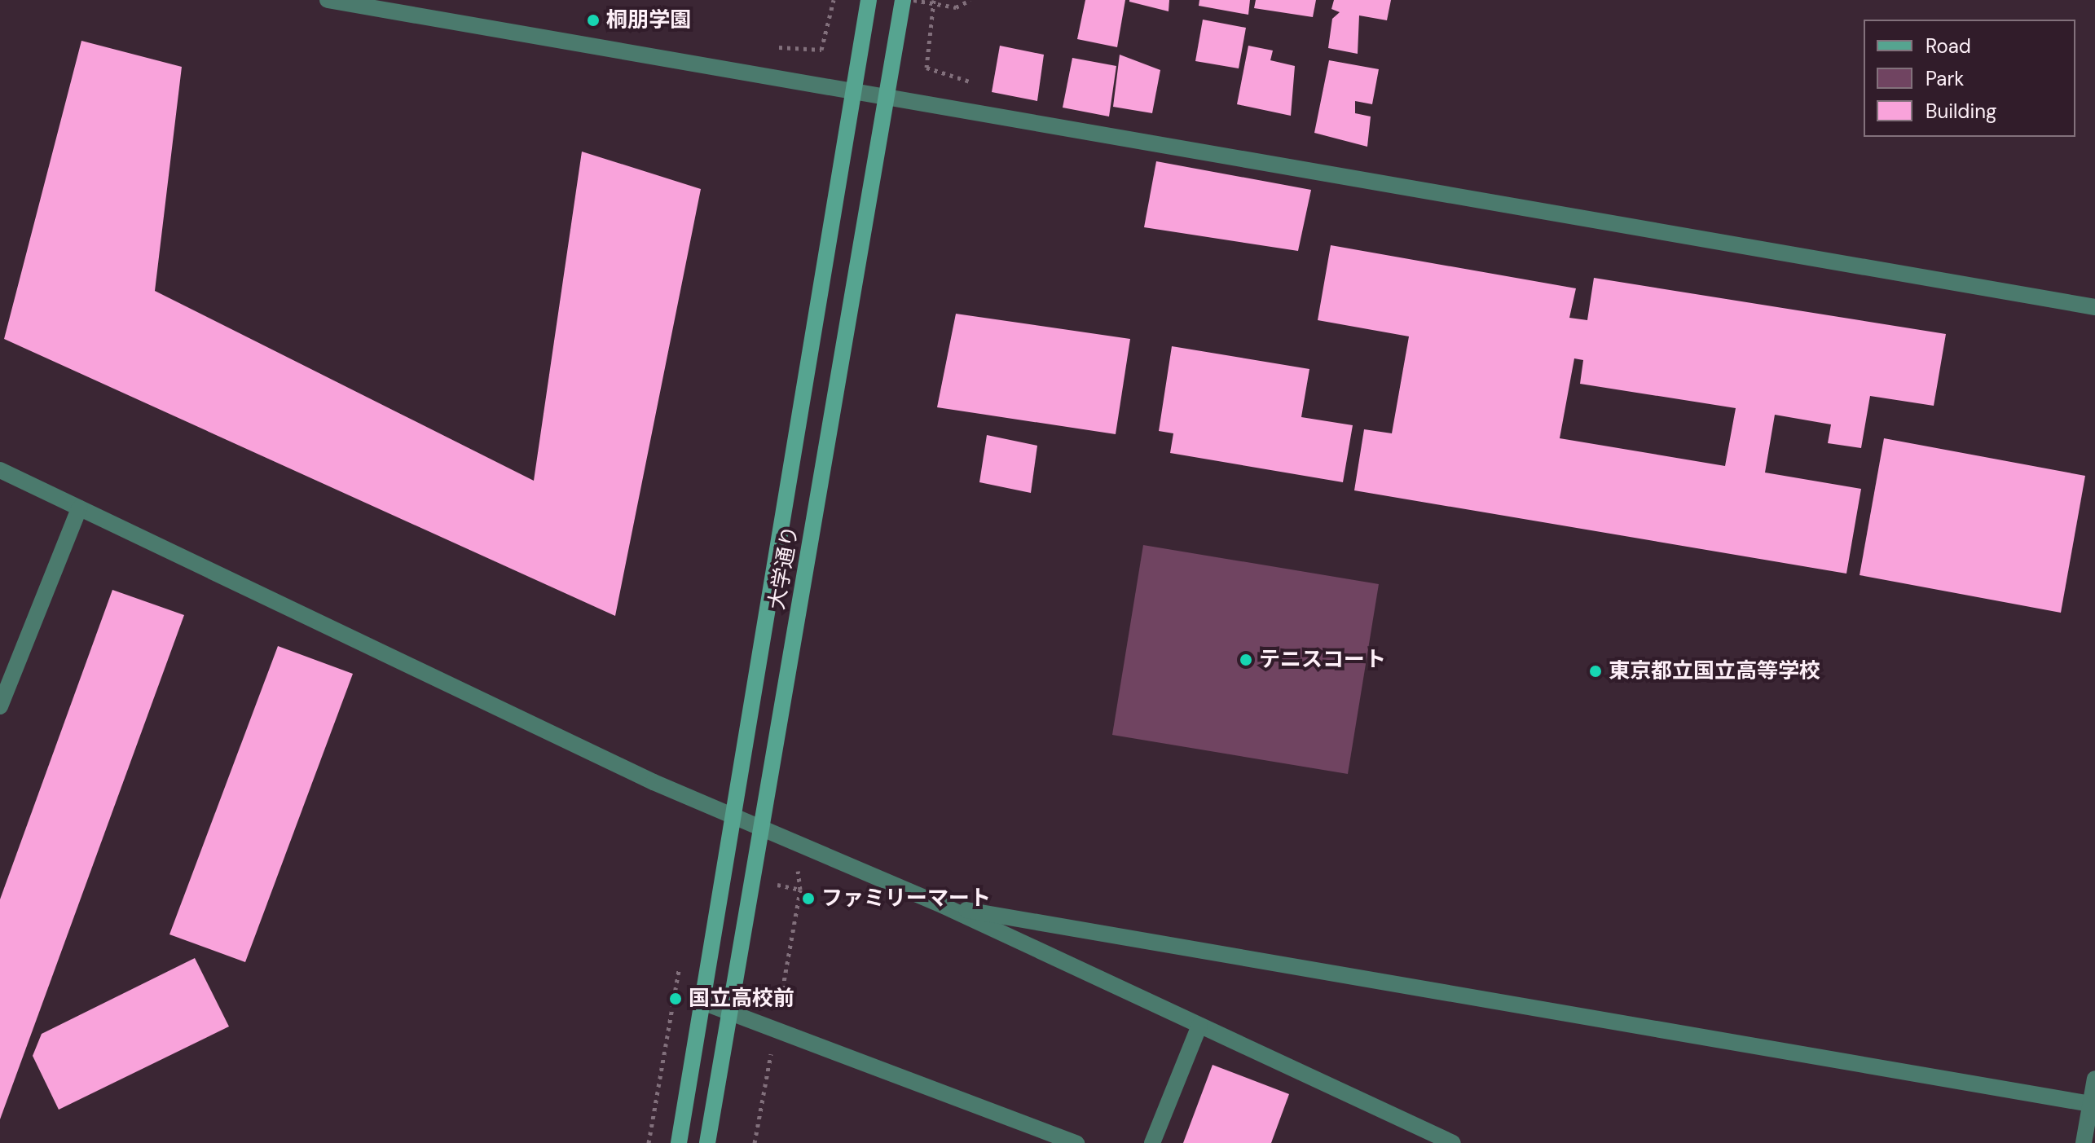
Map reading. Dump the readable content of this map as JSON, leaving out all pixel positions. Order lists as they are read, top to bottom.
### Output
{
  "streets": {
    "main road": ["大学通り"]
  },
  "places": [
    "桐朋学園",
    "テニスコート",
    "東京都立国立高等学校",
    "ファミリーマート",
    "国立高校前"
  ],
  "legend": ["Road", "Park", "Building"]
}
